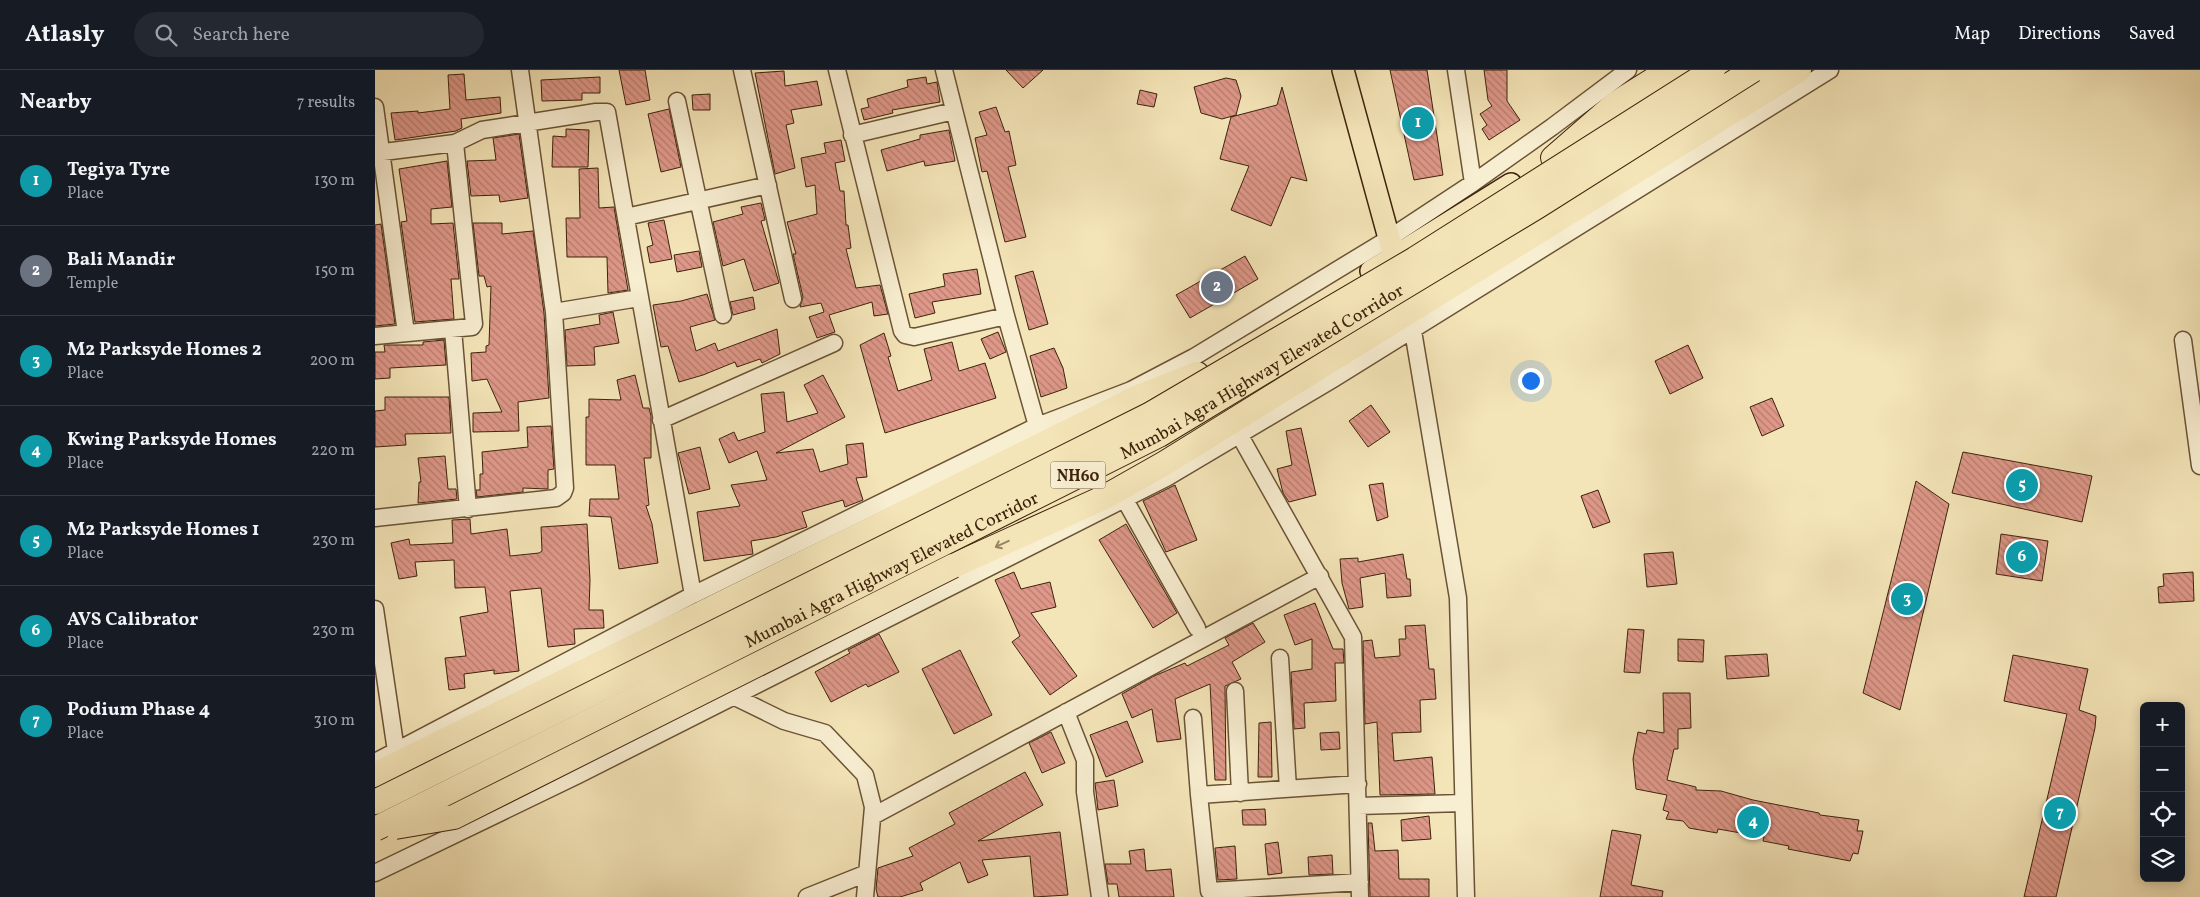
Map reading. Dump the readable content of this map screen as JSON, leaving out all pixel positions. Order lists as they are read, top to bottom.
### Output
{
  "streets": {
    "highway": ["Mumbai Agra Highway Elevated Corridor", "NH60"]
  },
  "page": {
    "header": "Atlasly",
    "search": "Search here",
    "nav": ["Map", "Directions", "Saved"],
    "heading": ["Nearby", "7 results"],
    "pins": [
      "1",
      "2",
      "5",
      "6",
      "3",
      "7",
      "4"
    ],
    "list": [
      {
        "mark": "1",
        "name": "Tegiya Tyre",
        "note": "Place",
        "value": "130 m"
      },
      {
        "mark": "2",
        "name": "Bali Mandir",
        "note": "Temple",
        "value": "150 m"
      },
      {
        "mark": "3",
        "name": "M2 Parksyde Homes 2",
        "note": "Place",
        "value": "200 m"
      },
      {
        "mark": "4",
        "name": "Kwing Parksyde Homes",
        "note": "Place",
        "value": "220 m"
      },
      {
        "mark": "5",
        "name": "M2 Parksyde Homes 1",
        "note": "Place",
        "value": "230 m"
      },
      {
        "mark": "6",
        "name": "AVS Calibrator",
        "note": "Place",
        "value": "230 m"
      },
      {
        "mark": "7",
        "name": "Podium Phase 4",
        "note": "Place",
        "value": "310 m"
      }
    ],
    "map_buttons": ["+", "−"]
  }
}
